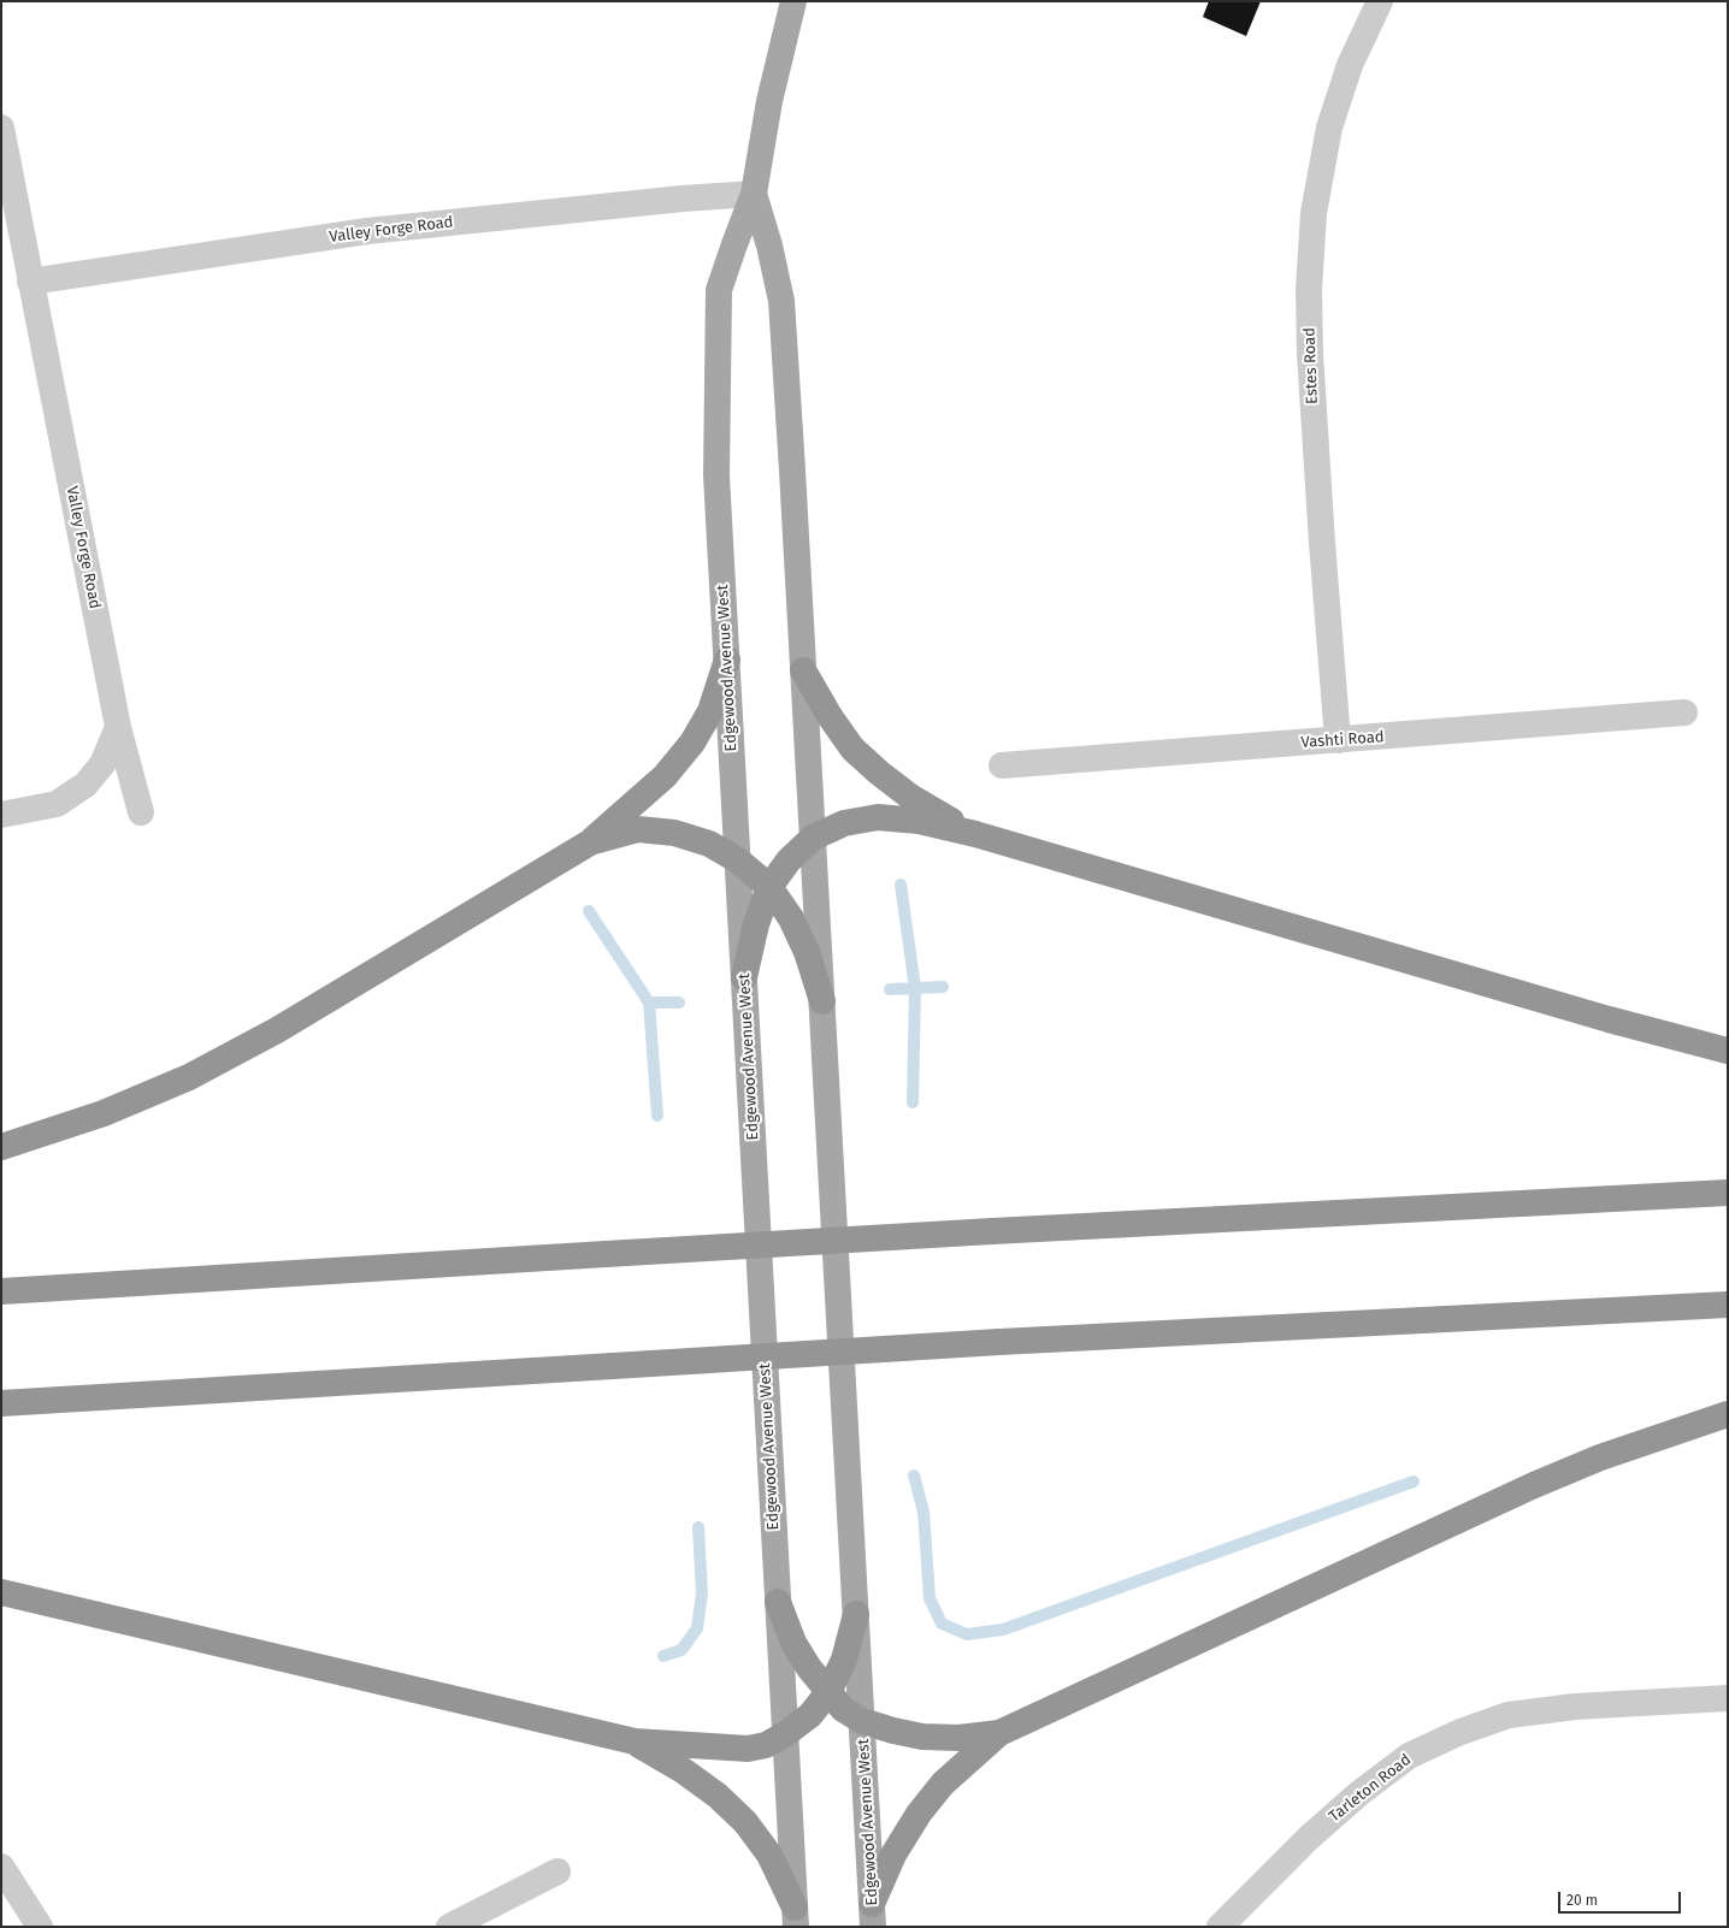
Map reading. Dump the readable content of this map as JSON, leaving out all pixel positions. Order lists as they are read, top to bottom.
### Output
{
  "streets": {
    "main road": ["Edgewood Avenue West"],
    "street": [
      "Valley Forge Road",
      "Estes Road",
      "Vashti Road",
      "Tarleton Road"
    ]
  },
  "crossings": [
    ["Valley Forge Road", "Edgewood Avenue West"],
    ["Estes Road", "Vashti Road"]
  ],
  "scale_bar": "20 m"
}
